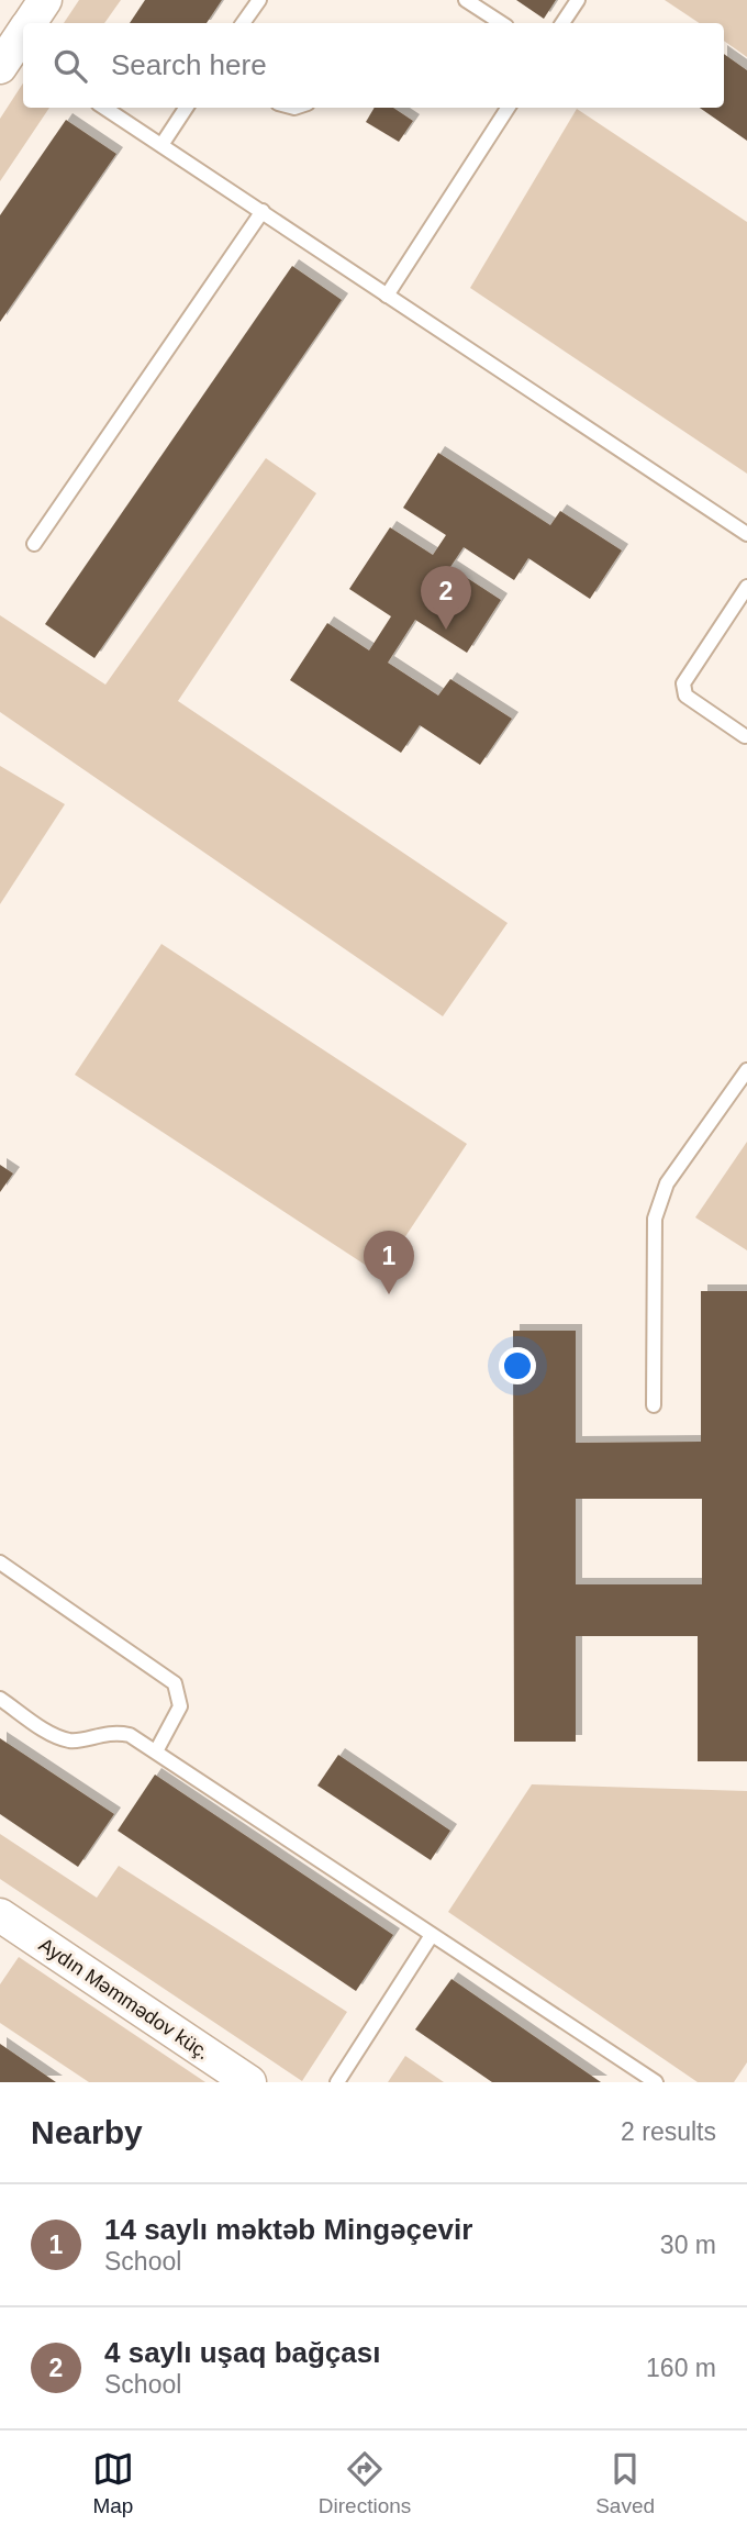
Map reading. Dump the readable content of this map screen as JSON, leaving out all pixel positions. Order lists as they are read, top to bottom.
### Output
{
  "streets": {
    "street": ["Aydın Məmmədov küç."]
  },
  "page": {
    "search": "Search here",
    "pins": ["2", "1"],
    "heading": ["Nearby", "2 results"],
    "list": [
      {
        "mark": "1",
        "name": "14 saylı məktəb Mingəçevir",
        "note": "School",
        "value": "30 m"
      },
      {
        "mark": "2",
        "name": "4 saylı uşaq bağçası",
        "note": "School",
        "value": "160 m"
      }
    ],
    "nav": ["Map", "Directions", "Saved"]
  }
}
